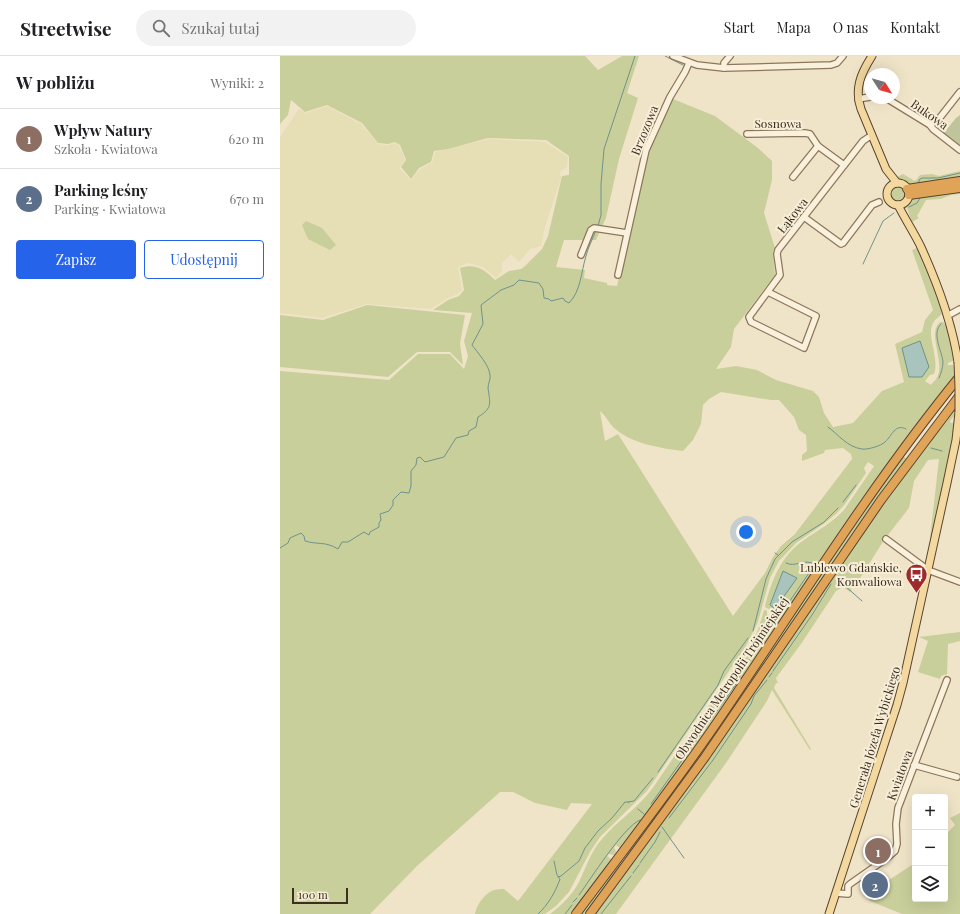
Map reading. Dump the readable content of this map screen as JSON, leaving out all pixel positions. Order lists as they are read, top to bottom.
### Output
{
  "streets": {
    "highway": ["Obwodnica Metropolii Trójmiejskiej"],
    "main road": ["Generała Józefa Wybickiego"],
    "street": [
      "Bukowa",
      "Sosnowa",
      "Brzozowa",
      "Łąkowa",
      "Kwiatowa"
    ]
  },
  "crossings": [
    ["Sosnowa", "Łąkowa"],
    ["Generała Józefa Wybickiego", "Kwiatowa"]
  ],
  "places": {
    "bus stop": ["Lublewo Gdańskie, Konwaliowa"]
  },
  "scale_bar": "100 m",
  "north": "bottom right",
  "page": {
    "header": "Streetwise",
    "search": "Szukaj tutaj",
    "nav": [
      "Start",
      "Mapa",
      "O nas",
      "Kontakt"
    ],
    "heading": ["W pobliżu", "Wyniki: 2"],
    "list": [
      {
        "mark": "1",
        "name": "Wpływ Natury",
        "note": "Szkoła · Kwiatowa",
        "value": "620 m"
      },
      {
        "mark": "2",
        "name": "Parking leśny",
        "note": "Parking · Kwiatowa",
        "value": "670 m"
      }
    ],
    "buttons": ["Zapisz", "Udostępnij"],
    "map_buttons": ["+", "−"],
    "pins": ["1", "2"],
    "scale": "100 m"
  }
}
